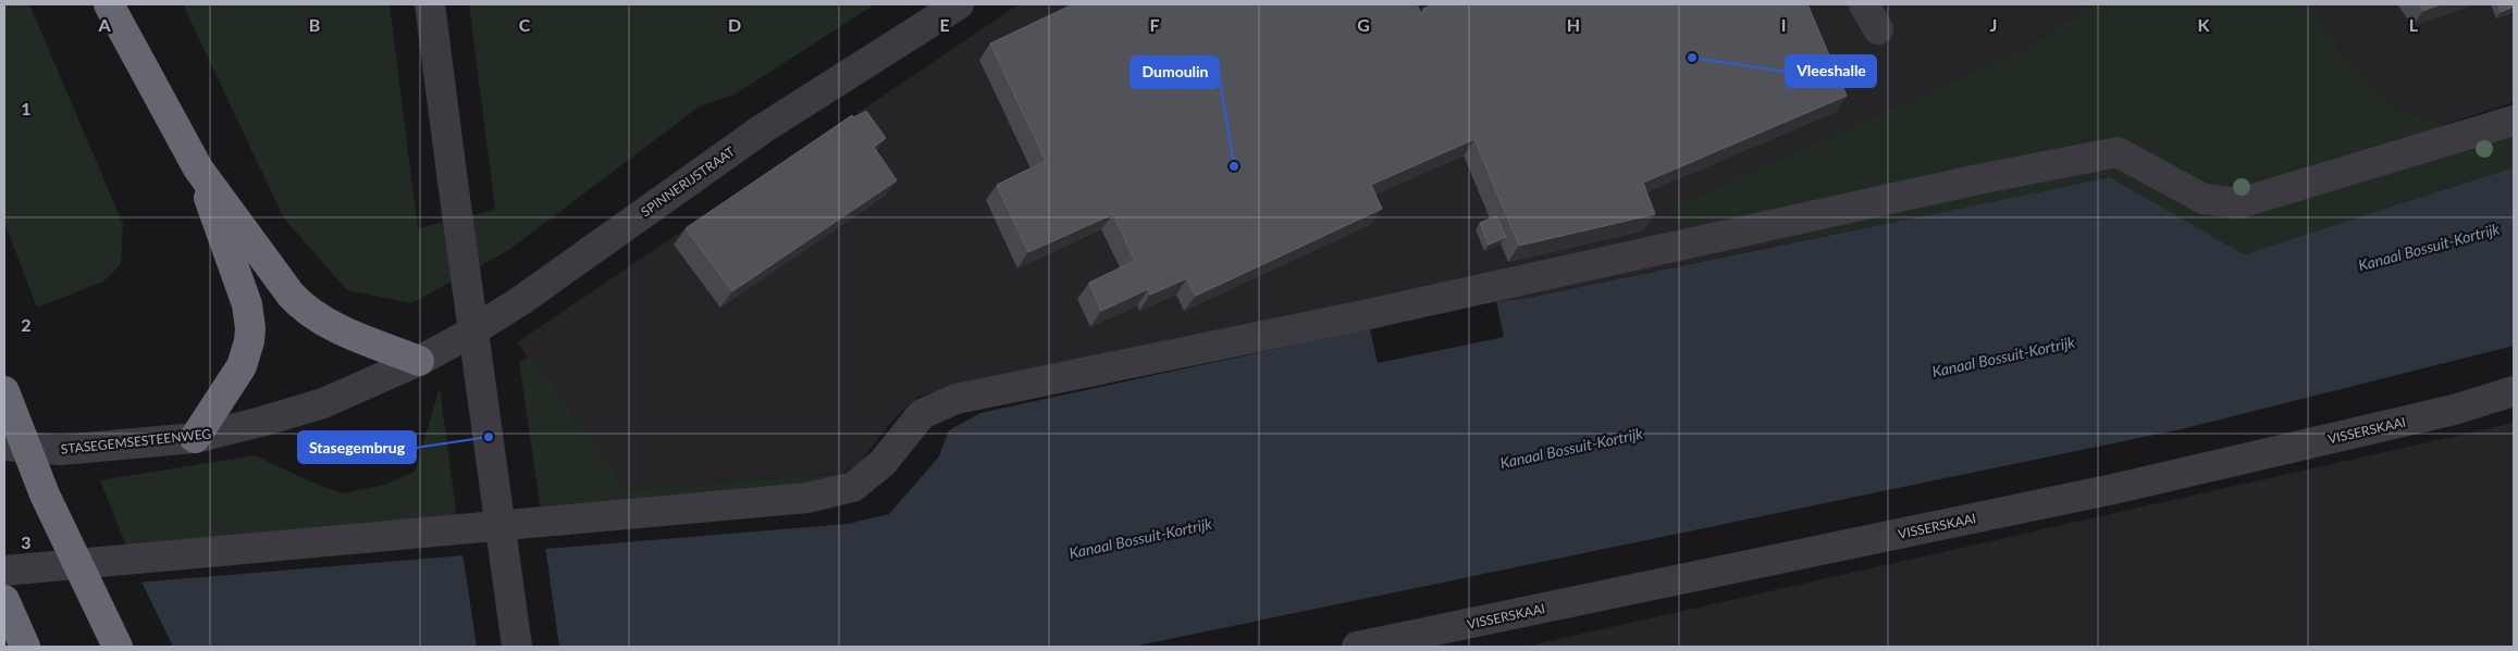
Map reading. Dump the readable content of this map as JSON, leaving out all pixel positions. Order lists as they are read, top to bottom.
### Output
{
  "streets": {
    "street": ["SPINNERIJSTRAAT", "VISSERSKAAI", "STASEGEMSESTEENWEG"]
  },
  "crossings": [
    ["SPINNERIJSTRAAT", "STASEGEMSESTEENWEG"]
  ],
  "water": ["Kanaal Bossuit-Kortrijk"],
  "places": ["Vleeshalle", "Dumoulin", "Stasegembrug"],
  "grid": {
    "columns": [
      "A",
      "B",
      "C",
      "D",
      "E",
      "F",
      "G",
      "H",
      "I",
      "J",
      "K",
      "L"
    ],
    "rows": ["1", "2", "3"]
  }
}
